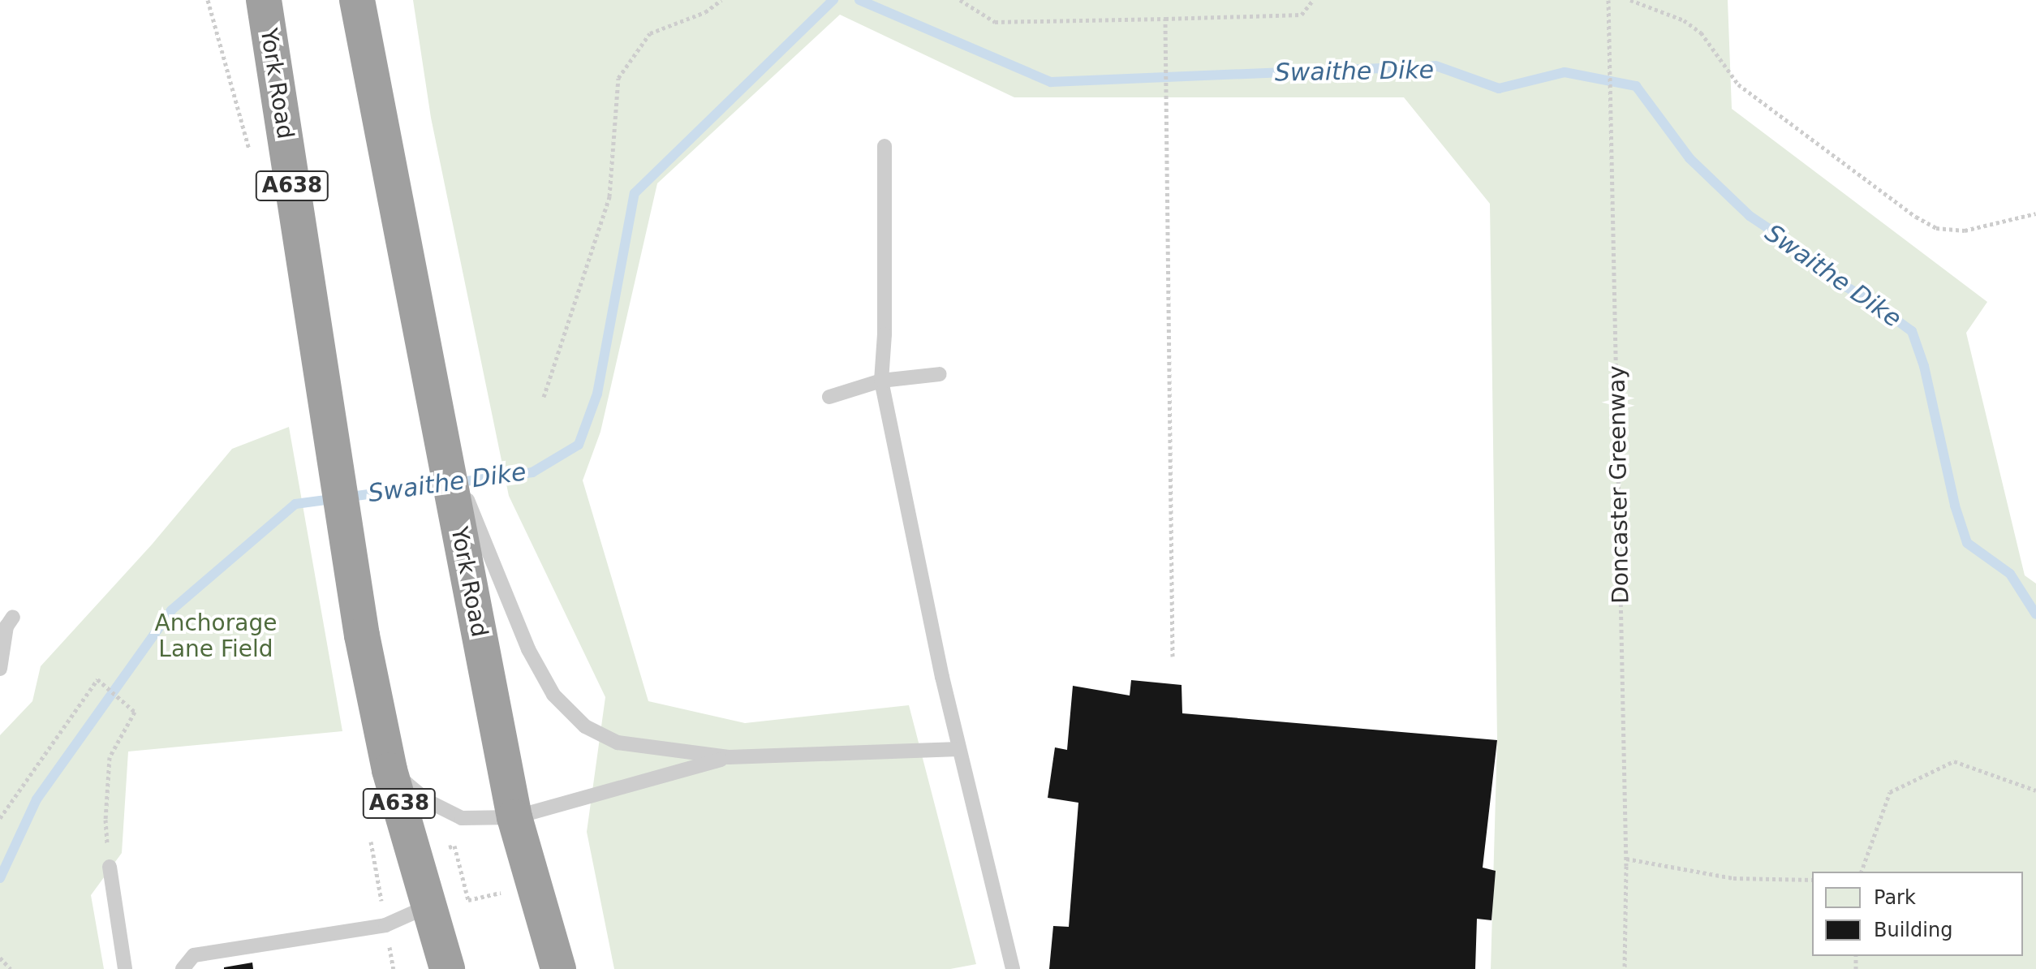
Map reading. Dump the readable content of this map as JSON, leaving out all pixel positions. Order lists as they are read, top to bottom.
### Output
{
  "streets": {
    "highway": ["York Road", "A638"],
    "path": ["Doncaster Greenway"]
  },
  "water": ["Swaithe Dike"],
  "parks": ["Anchorage Lane Field"],
  "legend": ["Park", "Building"]
}
